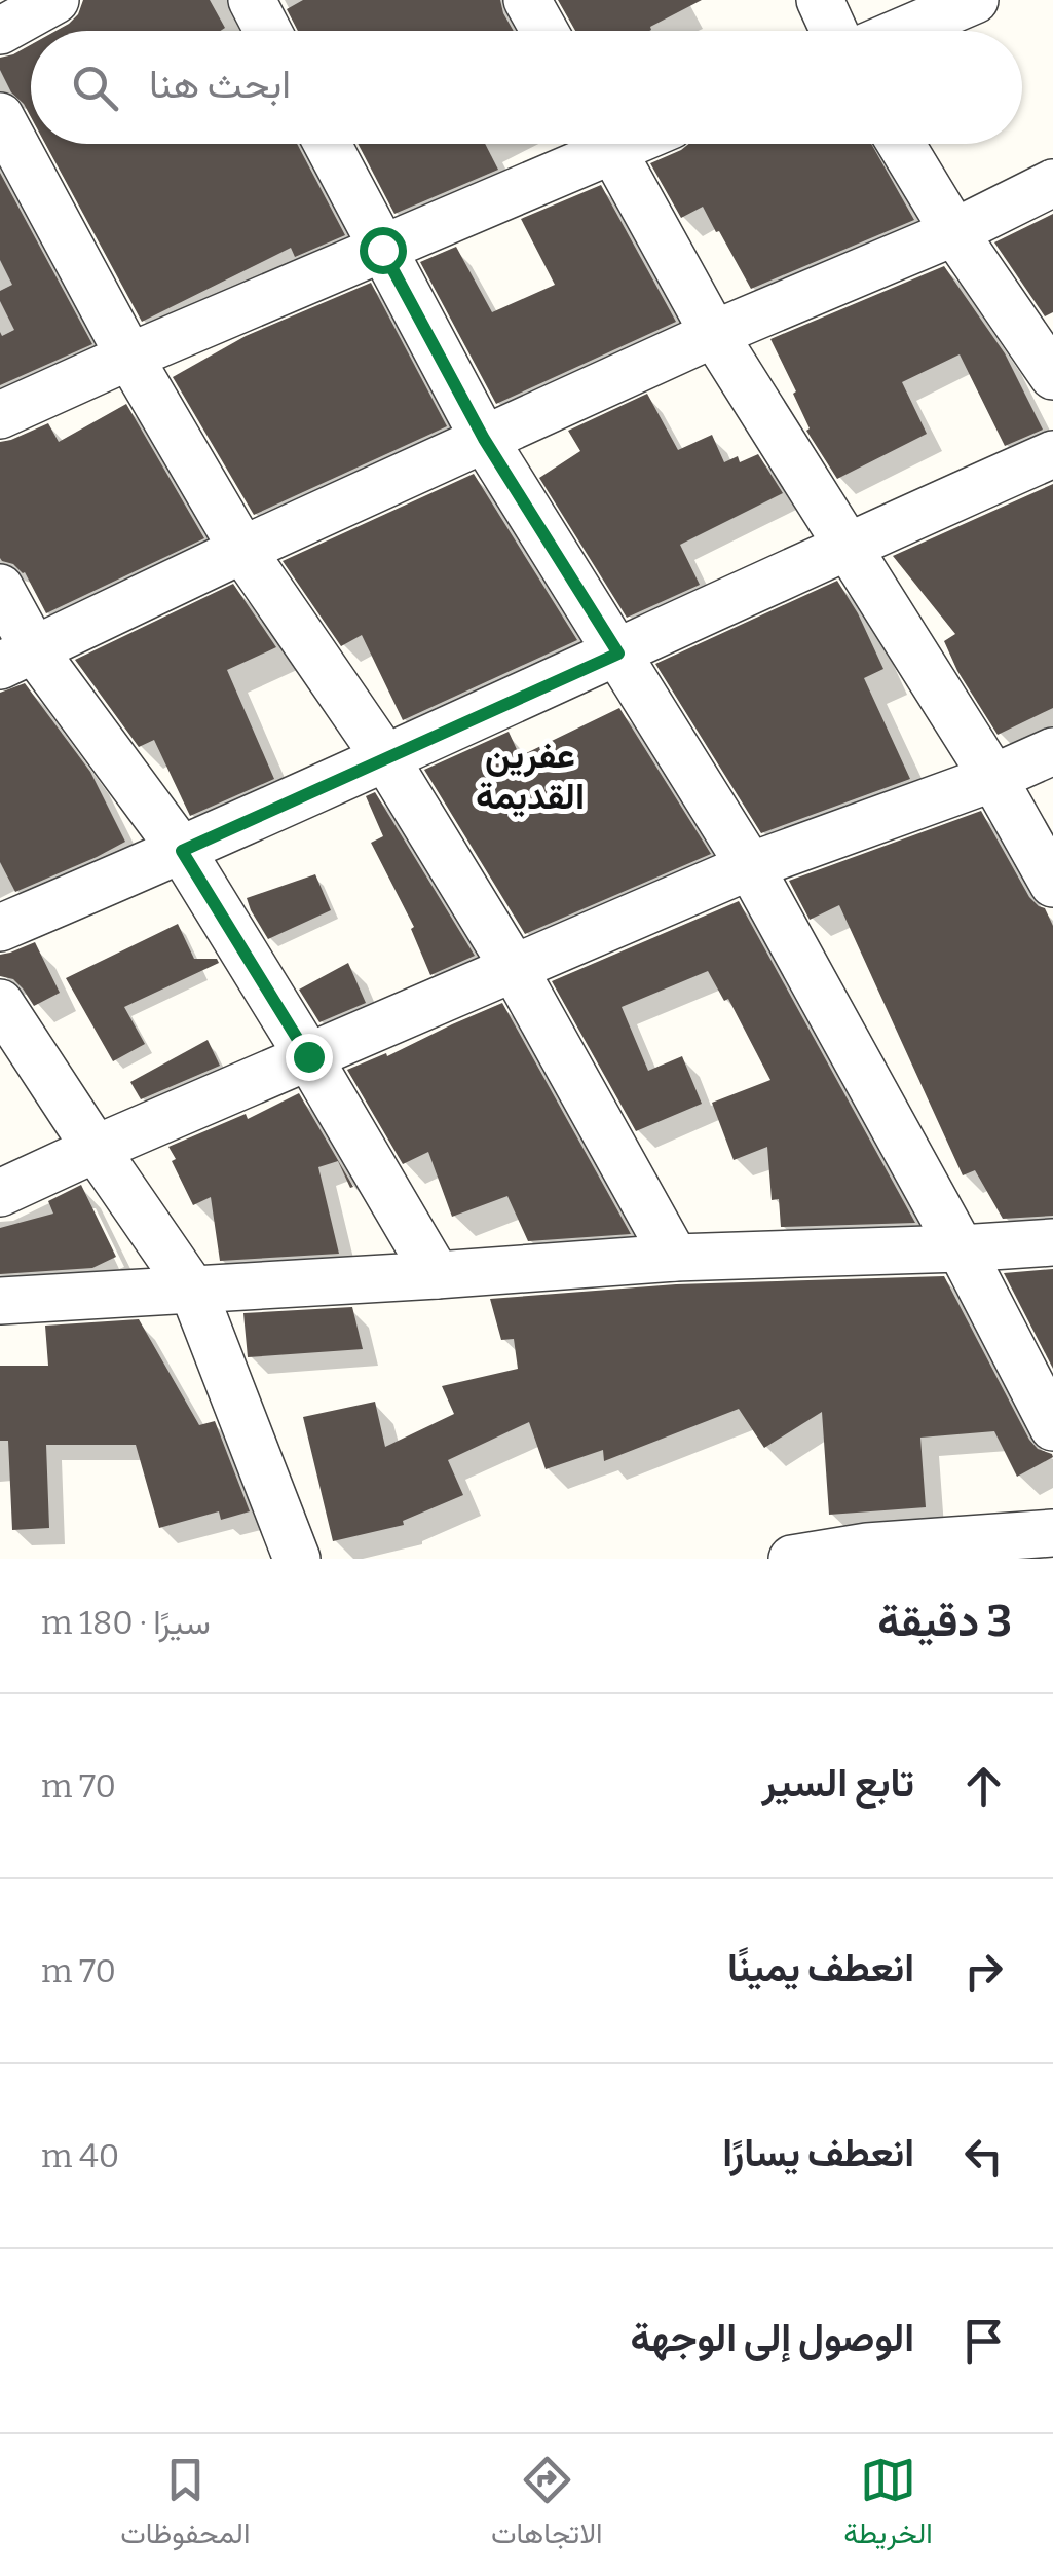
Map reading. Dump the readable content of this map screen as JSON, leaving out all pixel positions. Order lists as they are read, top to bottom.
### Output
{
  "districts": ["عفرين القديمة"],
  "page": {
    "search": "ابحث هنا",
    "heading": ["3 دقيقة", "سيرًا · 180 m"],
    "list": [
      ["تابع السير", "70 m"],
      ["انعطف يمينًا", "70 m"],
      ["انعطف يسارًا", "40 m"],
      "الوصول إلى الوجهة"
    ],
    "nav": ["الخريطة", "الاتجاهات", "المحفوظات"]
  }
}
